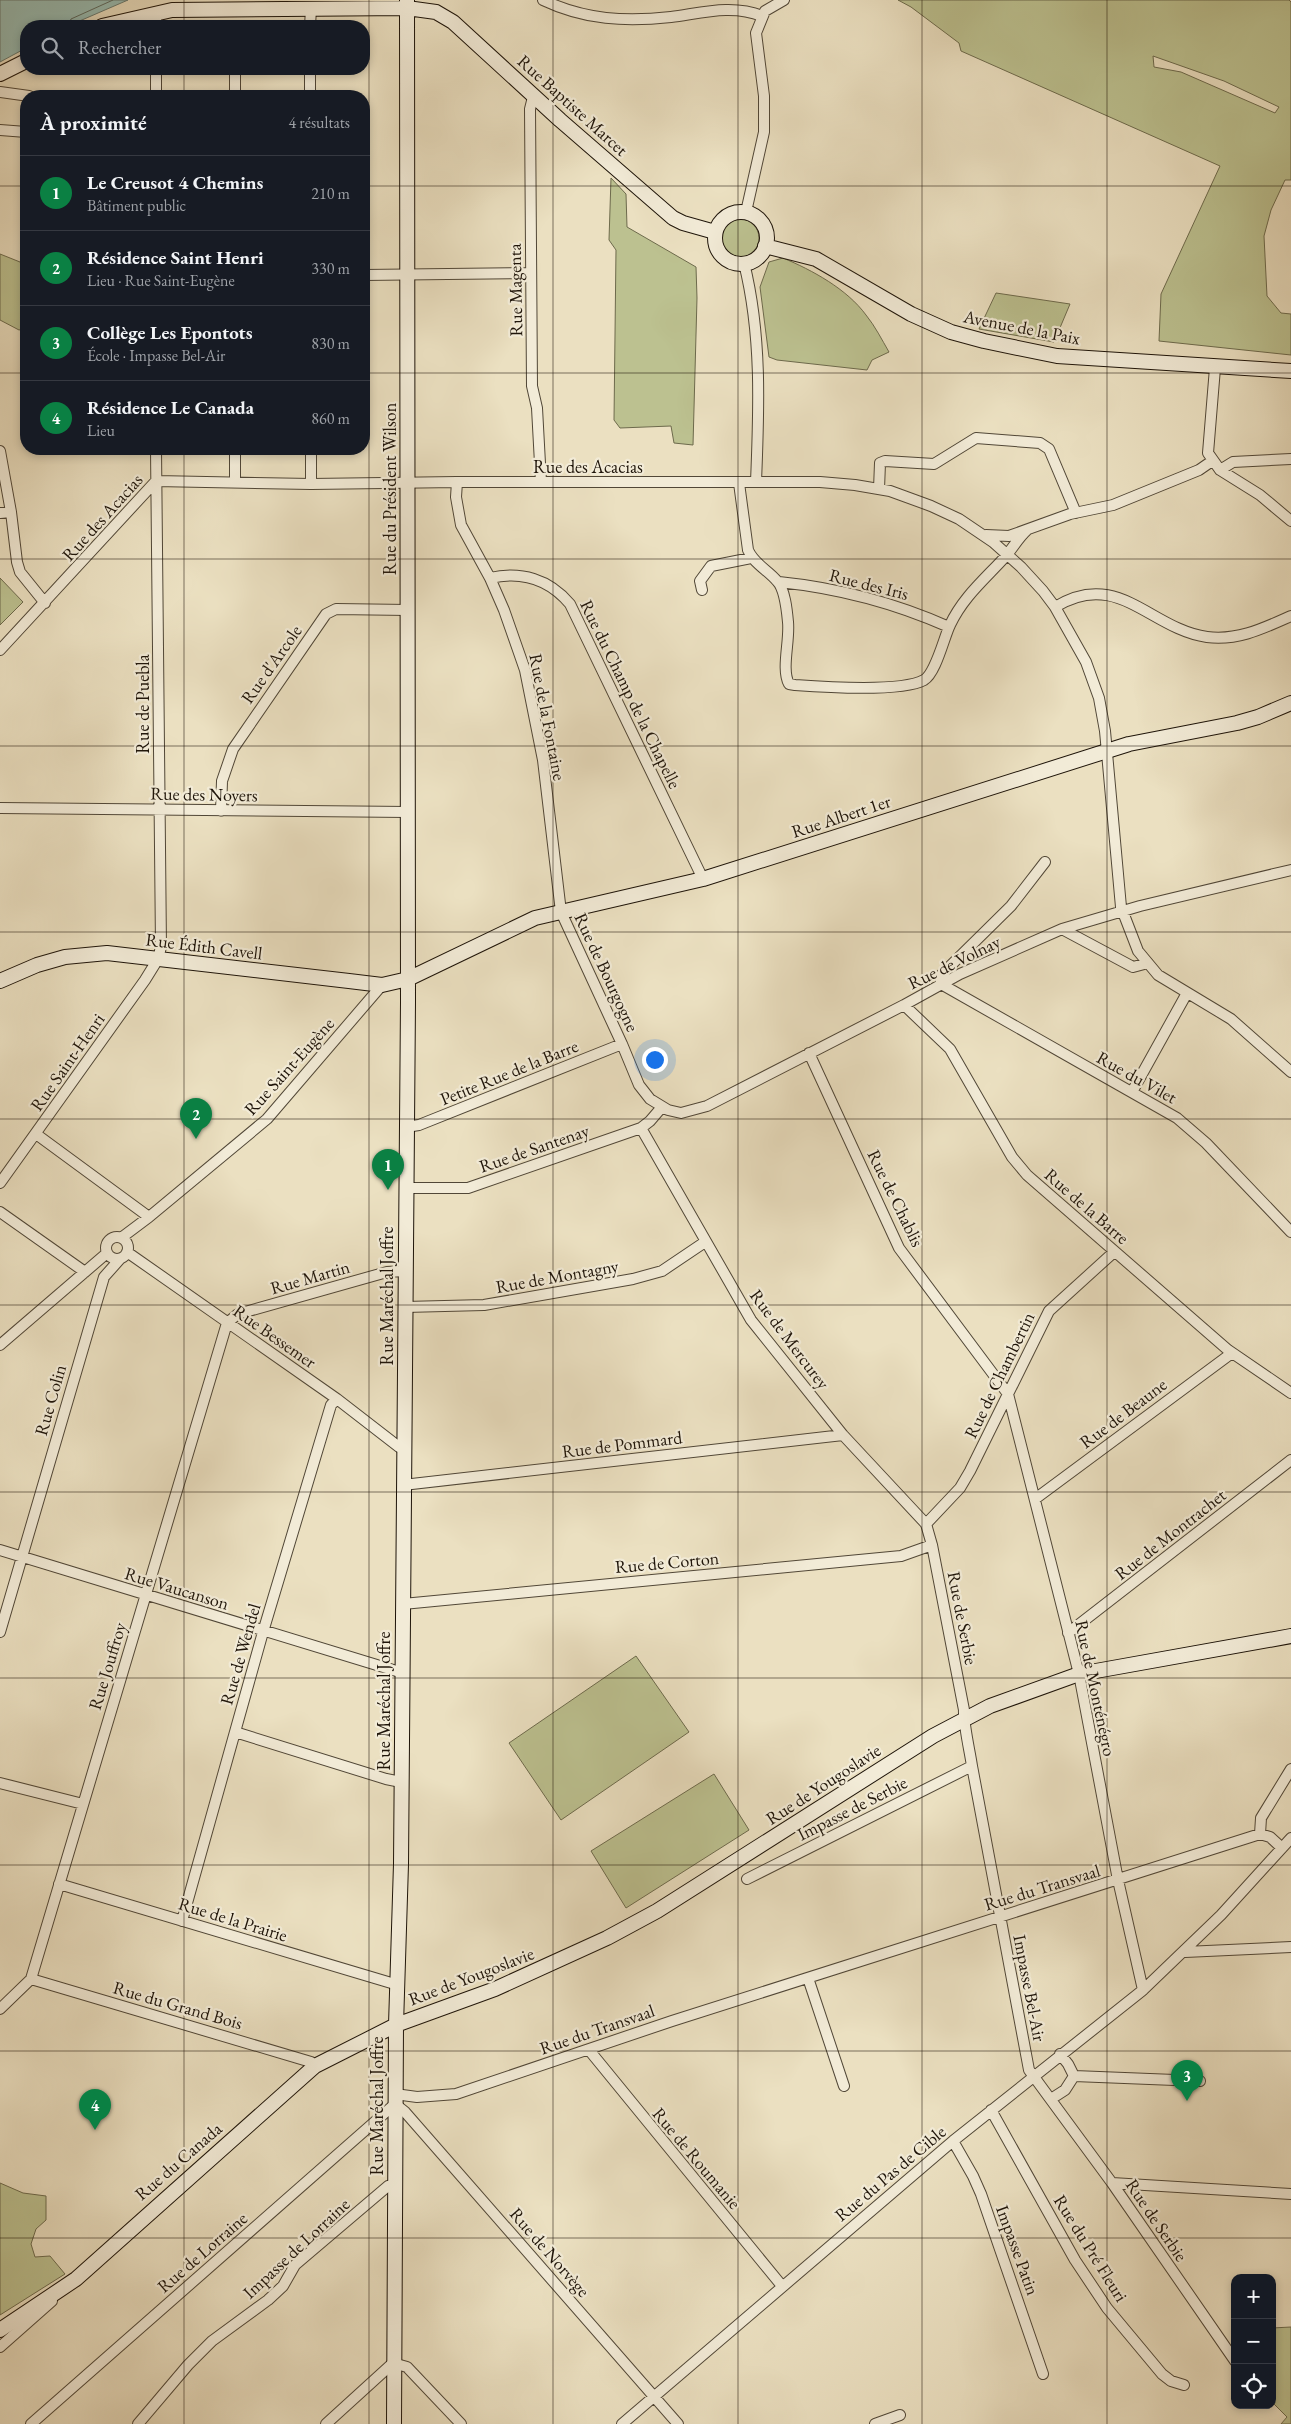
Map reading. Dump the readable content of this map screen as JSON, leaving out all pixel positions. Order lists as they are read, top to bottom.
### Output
{
  "streets": {
    "main road": [
      "Rue Baptiste Marcet",
      "Avenue de la Paix",
      "Rue du Président Wilson",
      "Rue Albert 1er",
      "Rue Édith Cavell",
      "Rue Maréchal Joffre",
      "Rue de Yougoslavie",
      "Rue du Canada"
    ],
    "street": [
      "Rue Magenta",
      "Rue des Acacias",
      "Rue des Iris",
      "Rue d'Arcole",
      "Rue du Champ de la Chapelle",
      "Rue de Puebla",
      "Rue de la Fontaine",
      "Rue des Noyers",
      "Rue de Volnay",
      "Rue de Bourgogne",
      "Rue Saint-Henri",
      "Rue Saint-Eugène",
      "Petite Rue de la Barre",
      "Rue du Vilet",
      "Rue de Santenay",
      "Rue de Chablis",
      "Rue de la Barre",
      "Rue de Montagny",
      "Rue Martin",
      "Rue Bessemer",
      "Rue de Mercurey",
      "Rue de Chambertin",
      "Rue Colin",
      "Rue de Beaune",
      "Rue de Pommard",
      "Rue de Montrachet",
      "Rue de Corton",
      "Rue Vaucanson",
      "Rue de Serbie",
      "Rue de Wendel",
      "Rue Jouffroy",
      "Rue de Monténégro",
      "Impasse de Serbie",
      "Rue du Transvaal",
      "Rue de la Prairie",
      "Impasse Bel-Air",
      "Rue du Grand Bois",
      "Rue de Roumanie",
      "Rue du Pas de Cible",
      "Impasse de Lorraine",
      "Rue du Pré Fleuri",
      "Impasse Patin",
      "Rue de Lorraine",
      "Rue de Norvège"
    ]
  },
  "crossings": [
    ["Rue Baptiste Marcet", "Rue Magenta"],
    ["Rue Baptiste Marcet", "Avenue de la Paix"],
    ["Rue Baptiste Marcet", "Rue du Président Wilson"],
    ["Rue Magenta", "Rue des Acacias"],
    ["Rue des Acacias", "Rue du Président Wilson"],
    ["Rue des Acacias", "Rue de Puebla"],
    ["Rue des Acacias", "Rue de la Fontaine"],
    ["Rue des Acacias", "Rue Albert 1er"],
    ["Rue des Acacias", "Rue de Volnay"],
    ["Rue du Président Wilson", "Rue d'Arcole"],
    ["Rue du Président Wilson", "Rue des Noyers"],
    ["Rue du Président Wilson", "Rue Albert 1er"],
    ["Rue du Président Wilson", "Rue Édith Cavell"],
    ["Rue du Président Wilson", "Rue Maréchal Joffre"],
    ["Rue d'Arcole", "Rue des Noyers"],
    ["Rue du Champ de la Chapelle", "Rue de la Fontaine"],
    ["Rue du Champ de la Chapelle", "Rue Albert 1er"],
    ["Rue de Puebla", "Rue des Noyers"],
    ["Rue de Puebla", "Rue Édith Cavell"],
    ["Rue de Puebla", "Rue Saint-Henri"],
    ["Rue de la Fontaine", "Rue Albert 1er"],
    ["Rue de la Fontaine", "Rue de Bourgogne"],
    ["Rue Albert 1er", "Rue Édith Cavell"],
    ["Rue Albert 1er", "Rue de Bourgogne"],
    ["Rue Albert 1er", "Rue Maréchal Joffre"],
    ["Rue Édith Cavell", "Rue Saint-Henri"],
    ["Rue Édith Cavell", "Rue Saint-Eugène"],
    ["Rue Édith Cavell", "Rue Maréchal Joffre"],
    ["Rue de Volnay", "Rue de Bourgogne"],
    ["Rue de Volnay", "Rue du Vilet"],
    ["Rue de Volnay", "Rue de Santenay"],
    ["Rue de Volnay", "Rue de Chablis"],
    ["Rue de Volnay", "Rue de la Barre"],
    ["Rue de Bourgogne", "Petite Rue de la Barre"],
    ["Rue Saint-Eugène", "Rue Bessemer"],
    ["Rue Saint-Eugène", "Rue Colin"],
    ["Petite Rue de la Barre", "Rue Maréchal Joffre"],
    ["Rue de Santenay", "Rue Maréchal Joffre"],
    ["Rue de Santenay", "Rue de Mercurey"],
    ["Rue de Chablis", "Rue de Chambertin"],
    ["Rue de Chablis", "Rue de Monténégro"],
    ["Rue de la Barre", "Rue de Chambertin"],
    ["Rue de la Barre", "Rue de Beaune"],
    ["Rue de Montagny", "Rue Maréchal Joffre"],
    ["Rue de Montagny", "Rue de Mercurey"],
    ["Rue Martin", "Rue Maréchal Joffre"],
    ["Rue Martin", "Rue Bessemer"],
    ["Rue Martin", "Rue Jouffroy"],
    ["Rue Maréchal Joffre", "Rue Bessemer"],
    ["Rue Maréchal Joffre", "Rue de Pommard"],
    ["Rue Maréchal Joffre", "Rue de Corton"],
    ["Rue Maréchal Joffre", "Rue Vaucanson"],
    ["Rue Maréchal Joffre", "Rue de Yougoslavie"],
    ["Rue Maréchal Joffre", "Rue du Transvaal"],
    ["Rue Maréchal Joffre", "Rue de la Prairie"],
    ["Rue Maréchal Joffre", "Rue du Canada"],
    ["Rue Maréchal Joffre", "Impasse de Lorraine"],
    ["Rue Maréchal Joffre", "Rue de Lorraine"],
    ["Rue Maréchal Joffre", "Rue de Norvège"],
    ["Rue Bessemer", "Rue Colin"],
    ["Rue Bessemer", "Rue de Wendel"],
    ["Rue Bessemer", "Rue Jouffroy"],
    ["Rue de Mercurey", "Rue de Chambertin"],
    ["Rue de Mercurey", "Rue de Pommard"],
    ["Rue de Mercurey", "Rue de Serbie"],
    ["Rue de Chambertin", "Rue de Serbie"],
    ["Rue de Chambertin", "Rue de Monténégro"],
    ["Rue Colin", "Rue Vaucanson"],
    ["Rue de Beaune", "Rue de Monténégro"],
    ["Rue de Montrachet", "Rue de Monténégro"],
    ["Rue de Corton", "Rue de Serbie"],
    ["Rue Vaucanson", "Rue de Wendel"],
    ["Rue Vaucanson", "Rue Jouffroy"],
    ["Rue de Serbie", "Rue de Yougoslavie"],
    ["Rue de Serbie", "Impasse Bel-Air"],
    ["Rue de Wendel", "Rue de la Prairie"],
    ["Rue Jouffroy", "Rue de la Prairie"],
    ["Rue Jouffroy", "Rue du Grand Bois"],
    ["Rue de Monténégro", "Rue de Yougoslavie"],
    ["Rue de Monténégro", "Rue du Transvaal"],
    ["Rue de Monténégro", "Rue du Pas de Cible"],
    ["Rue de Yougoslavie", "Impasse Bel-Air"],
    ["Rue de Yougoslavie", "Rue du Canada"],
    ["Impasse de Serbie", "Impasse Bel-Air"],
    ["Rue du Transvaal", "Impasse Bel-Air"],
    ["Rue du Transvaal", "Rue de Roumanie"],
    ["Rue du Transvaal", "Rue de Lorraine"],
    ["Rue du Transvaal", "Rue de Norvège"],
    ["Impasse Bel-Air", "Rue du Pas de Cible"],
    ["Rue du Grand Bois", "Rue du Canada"],
    ["Rue de Roumanie", "Rue du Pas de Cible"],
    ["Rue du Pas de Cible", "Rue du Pré Fleuri"],
    ["Rue du Pas de Cible", "Impasse Patin"],
    ["Rue du Pas de Cible", "Rue de Norvège"],
    ["Rue de Lorraine", "Rue de Norvège"]
  ],
  "page": {
    "search": "Rechercher",
    "heading": ["À proximité", "4 résultats"],
    "list": [
      {
        "mark": "1",
        "name": "Le Creusot 4 Chemins",
        "note": "Bâtiment public",
        "value": "210 m"
      },
      {
        "mark": "2",
        "name": "Résidence Saint Henri",
        "note": "Lieu · Rue Saint-Eugène",
        "value": "330 m"
      },
      {
        "mark": "3",
        "name": "Collège Les Epontots",
        "note": "École · Impasse Bel-Air",
        "value": "830 m"
      },
      {
        "mark": "4",
        "name": "Résidence Le Canada",
        "note": "Lieu",
        "value": "860 m"
      }
    ],
    "pins": [
      "2",
      "1",
      "3",
      "4"
    ],
    "map_buttons": ["+", "−"]
  }
}
